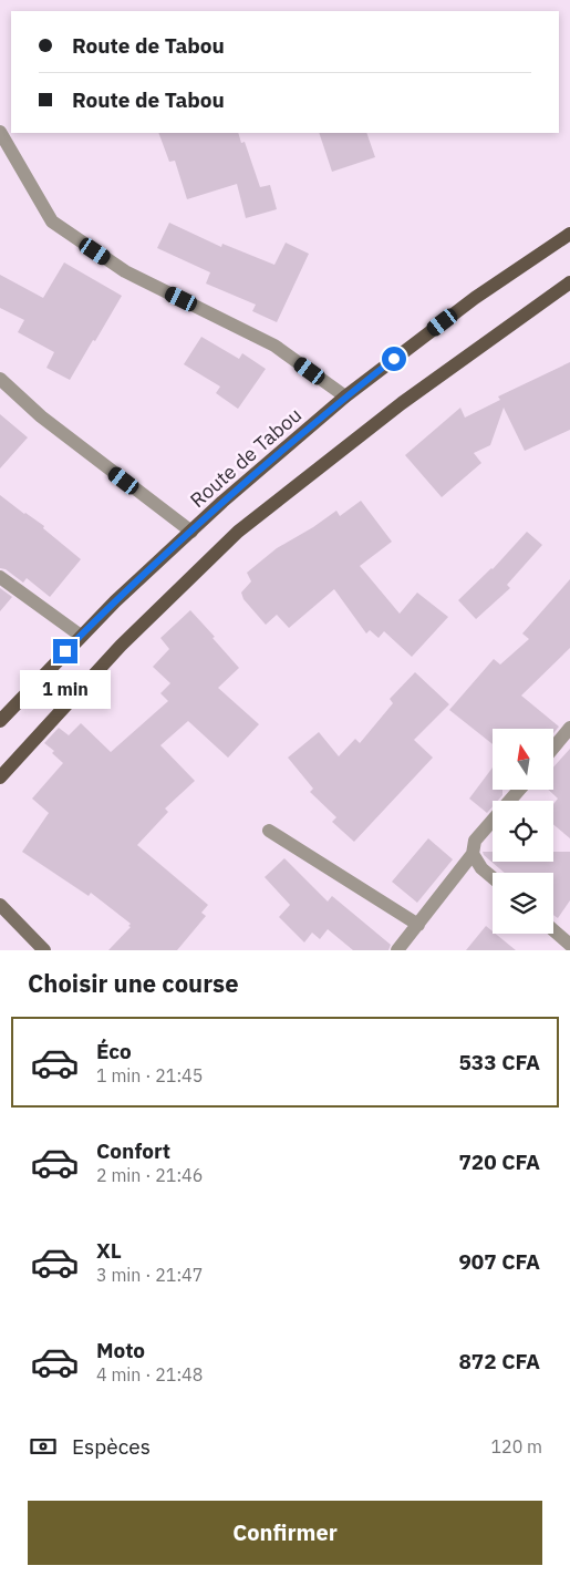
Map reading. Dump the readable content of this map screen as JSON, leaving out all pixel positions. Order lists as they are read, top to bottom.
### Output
{
  "streets": {
    "main road": ["Route de Tabou"]
  },
  "north": "top",
  "page": {
    "banner": ["Route de Tabou", "Route de Tabou"],
    "bubble": "1 min",
    "heading": "Choisir une course",
    "list": [
      {
        "name": "Éco",
        "note": "1 min · 21:45",
        "value": "533 CFA"
      },
      {
        "name": "Confort",
        "note": "2 min · 21:46",
        "value": "720 CFA"
      },
      {
        "name": "XL",
        "note": "3 min · 21:47",
        "value": "907 CFA"
      },
      {
        "name": "Moto",
        "note": "4 min · 21:48",
        "value": "872 CFA"
      }
    ],
    "pay": ["Espèces", "120 m"],
    "buttons": "Confirmer"
  }
}
